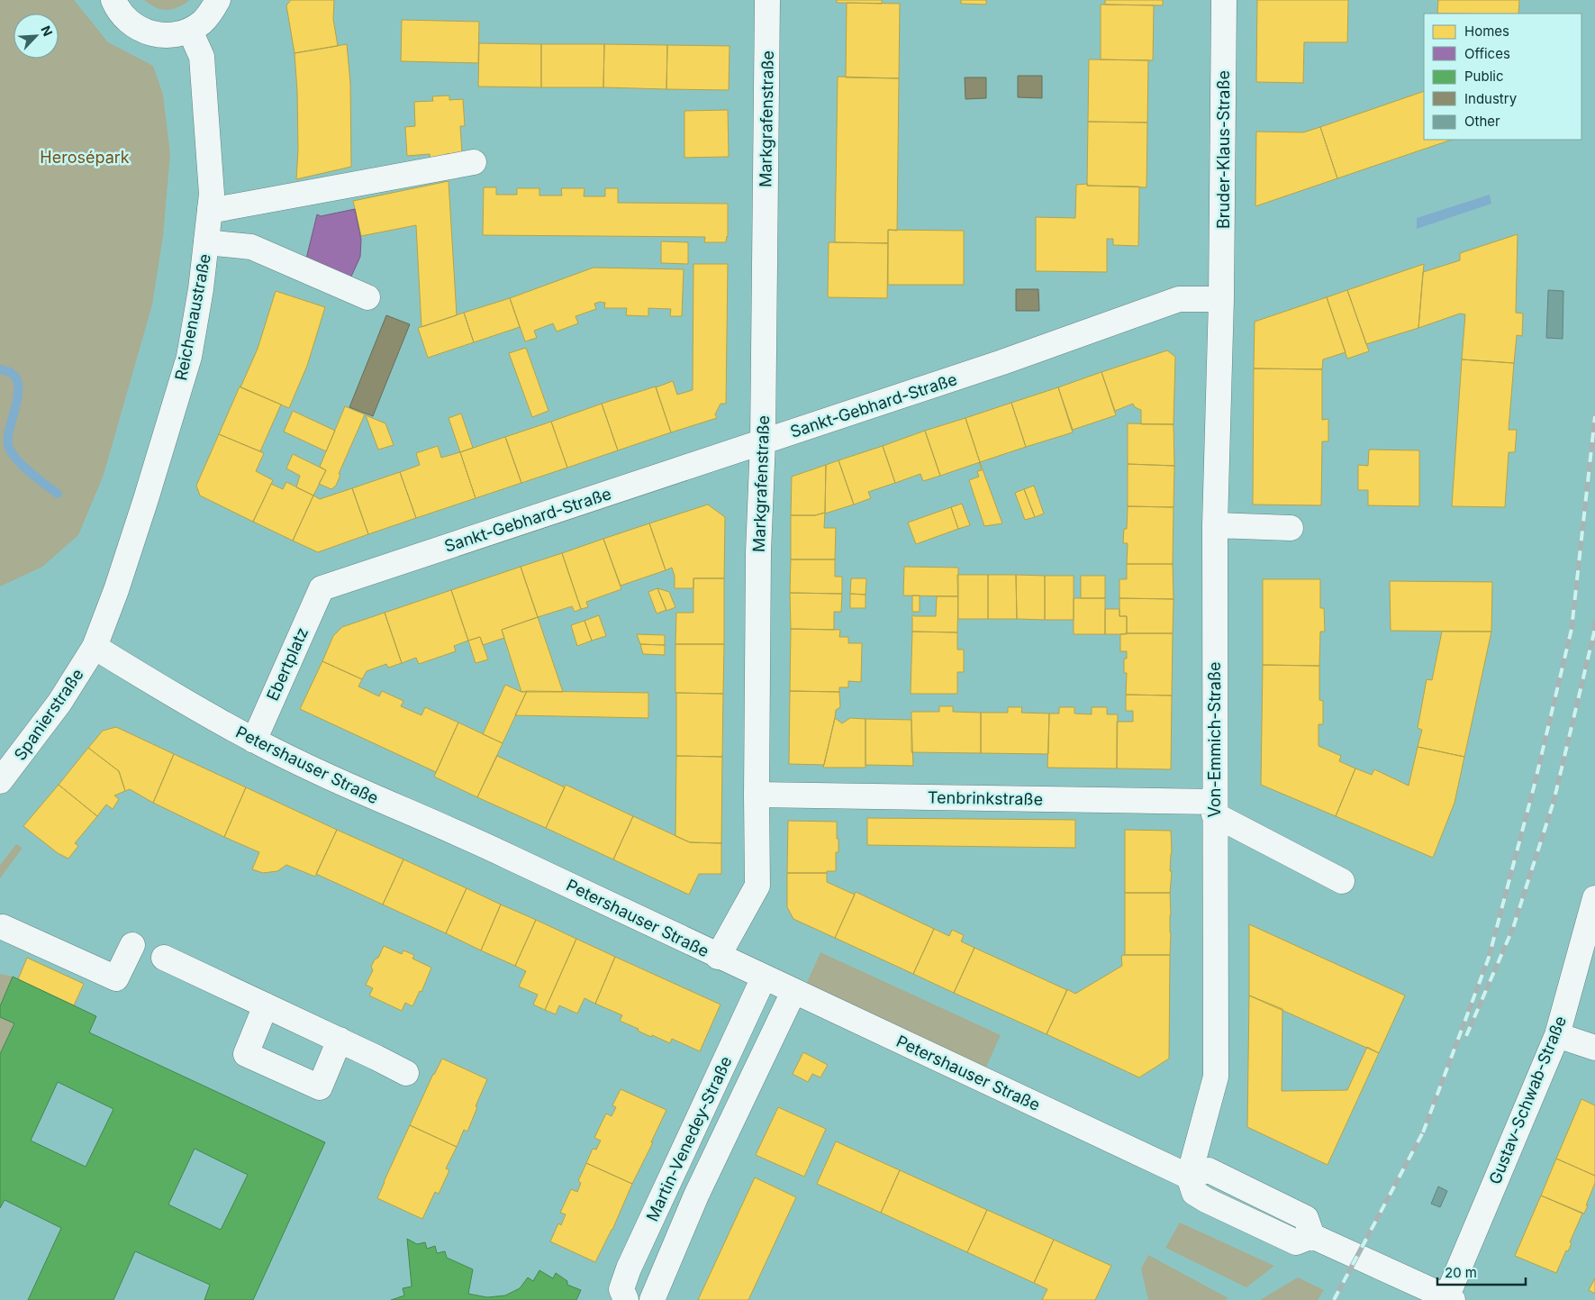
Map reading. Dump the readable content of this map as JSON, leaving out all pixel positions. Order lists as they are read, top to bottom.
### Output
{
  "streets": {
    "street": [
      "Markgrafenstraße",
      "Bruder-Klaus-Straße",
      "Reichenaustraße",
      "Sankt-Gebhard-Straße",
      "Ebertplatz",
      "Spanierstraße",
      "Von-Emmich-Straße",
      "Petershauser Straße",
      "Tenbrinkstraße",
      "Gustav-Schwab-Straße",
      "Martin-Venedey-Straße"
    ]
  },
  "crossings": [
    ["Markgrafenstraße", "Sankt-Gebhard-Straße"],
    ["Markgrafenstraße", "Petershauser Straße"],
    ["Markgrafenstraße", "Tenbrinkstraße"],
    ["Bruder-Klaus-Straße", "Sankt-Gebhard-Straße"],
    ["Bruder-Klaus-Straße", "Von-Emmich-Straße"],
    ["Reichenaustraße", "Spanierstraße"],
    ["Reichenaustraße", "Petershauser Straße"],
    ["Sankt-Gebhard-Straße", "Ebertplatz"],
    ["Sankt-Gebhard-Straße", "Von-Emmich-Straße"],
    ["Ebertplatz", "Petershauser Straße"],
    ["Spanierstraße", "Petershauser Straße"],
    ["Von-Emmich-Straße", "Petershauser Straße"],
    ["Von-Emmich-Straße", "Tenbrinkstraße"],
    ["Petershauser Straße", "Martin-Venedey-Straße"]
  ],
  "parks": ["Herosépark"],
  "legend": [
    "Homes",
    "Offices",
    "Public",
    "Industry",
    "Other"
  ],
  "scale_bar": "20 m",
  "north": "top right"
}
